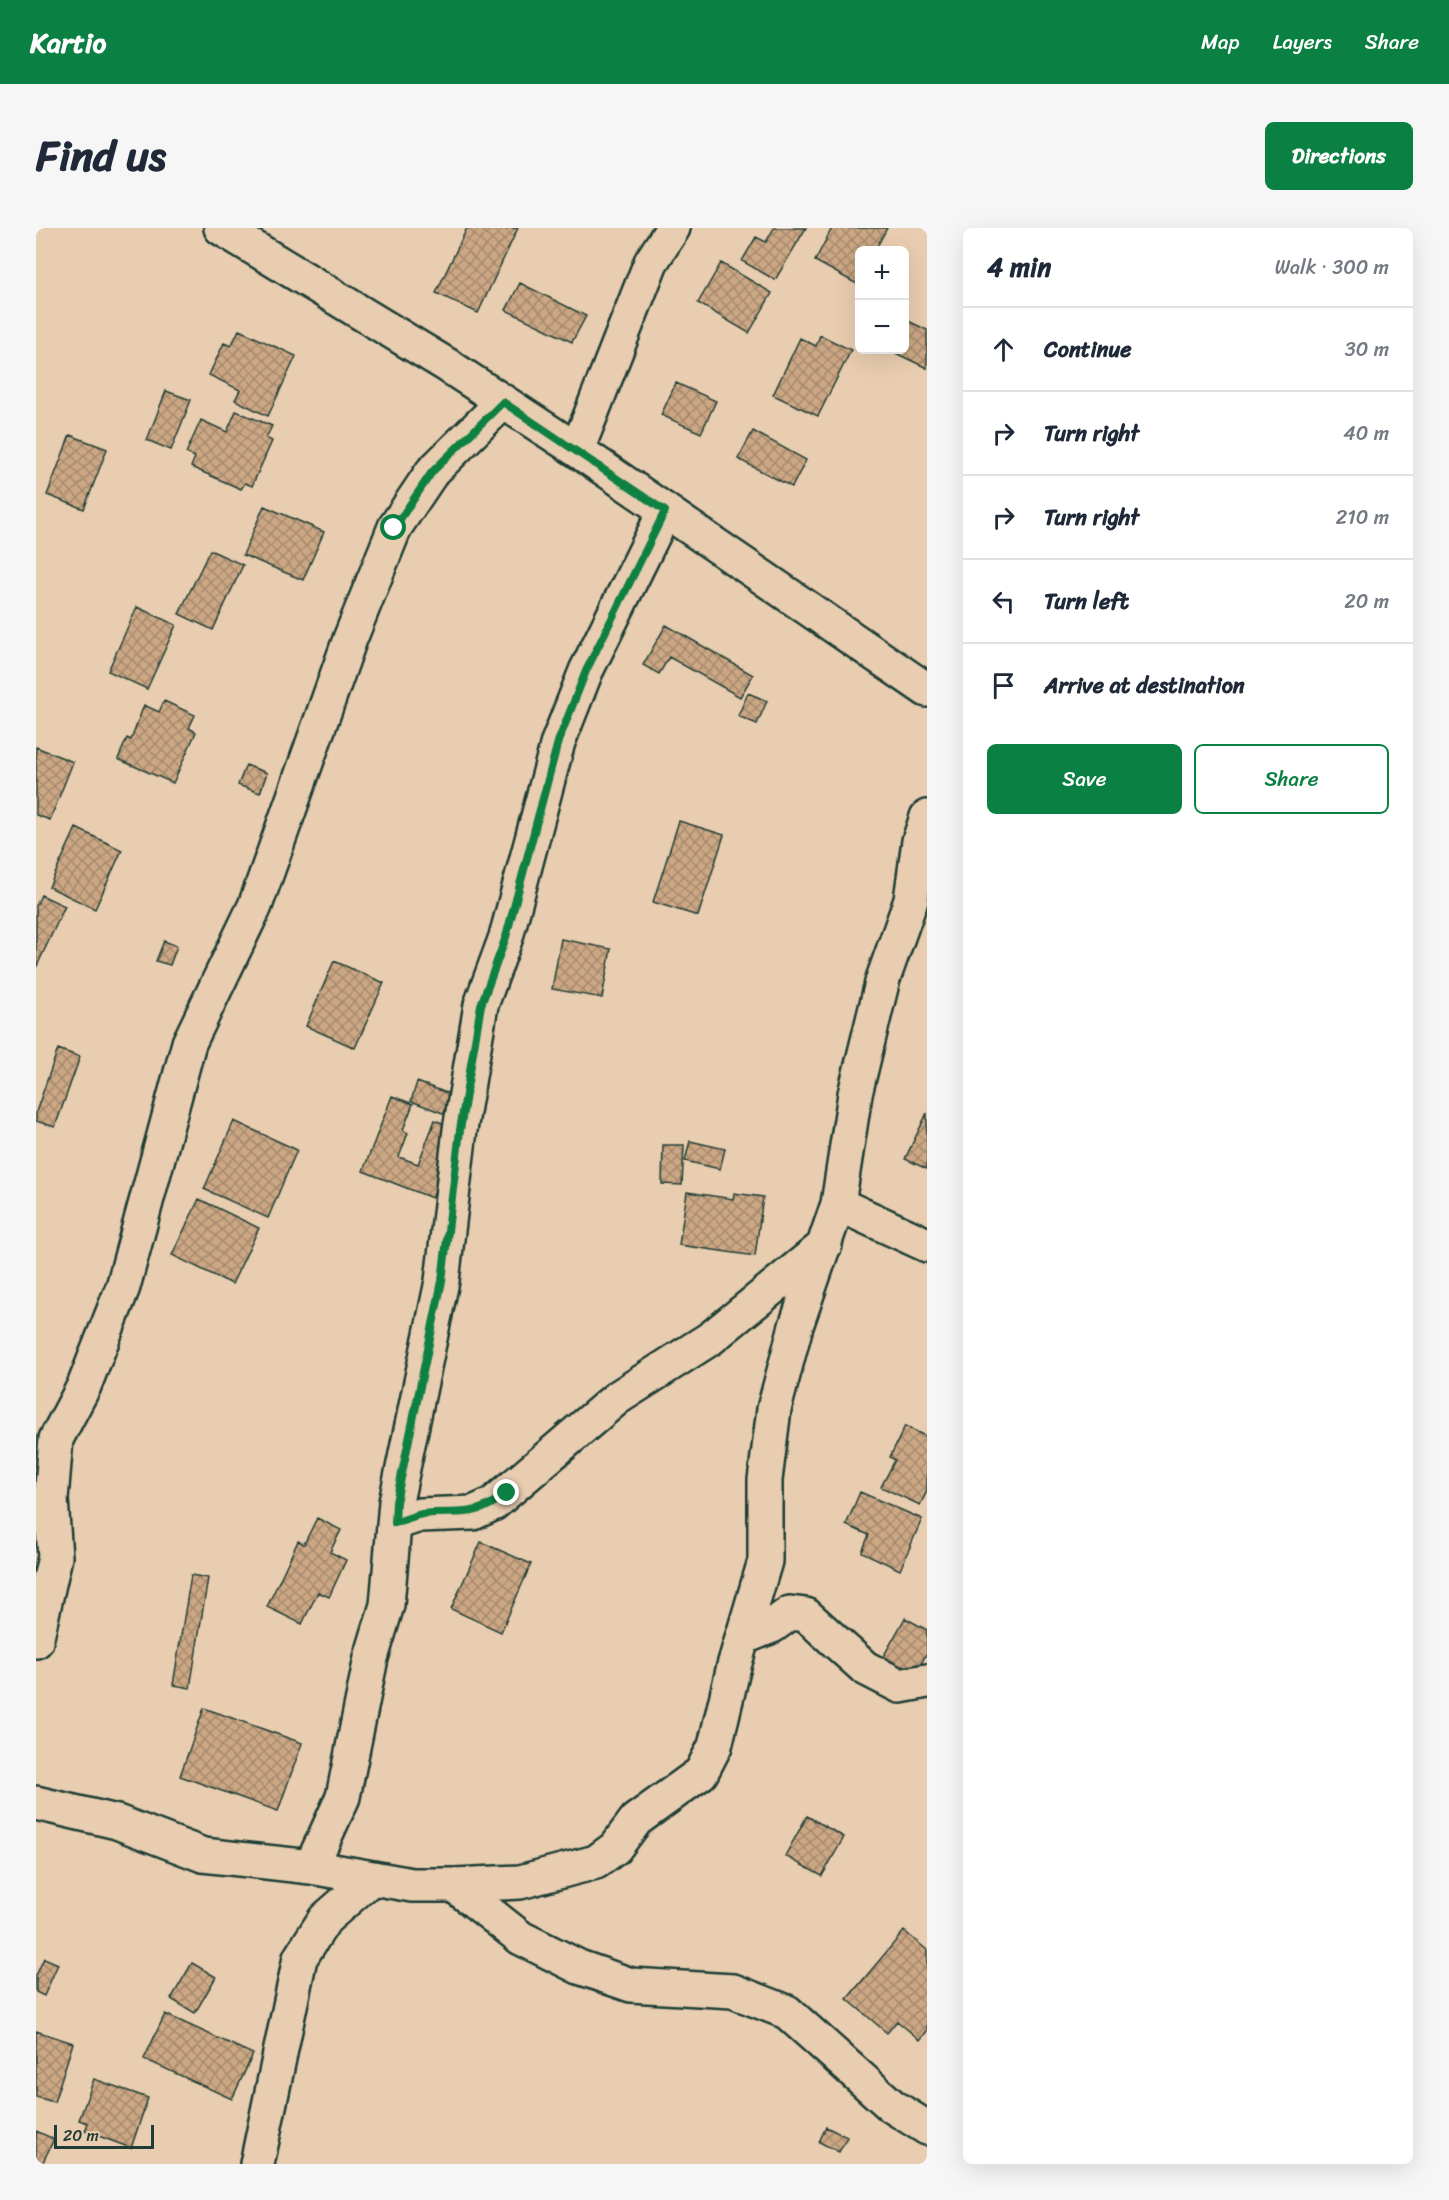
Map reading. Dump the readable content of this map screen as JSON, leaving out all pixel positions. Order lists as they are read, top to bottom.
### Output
{
  "scale_bar": "20 m",
  "page": {
    "header": "Kartio",
    "nav": ["Map", "Layers", "Share"],
    "title": "Find us",
    "buttons": [
      "Directions",
      ["Save", "Share"]
    ],
    "heading": ["4 min", "Walk · 300 m"],
    "map_buttons": ["+", "−"],
    "list": [
      ["Continue", "30 m"],
      ["Turn right", "40 m"],
      ["Turn right", "210 m"],
      ["Turn left", "20 m"],
      "Arrive at destination"
    ],
    "scale": "20 m"
  }
}
